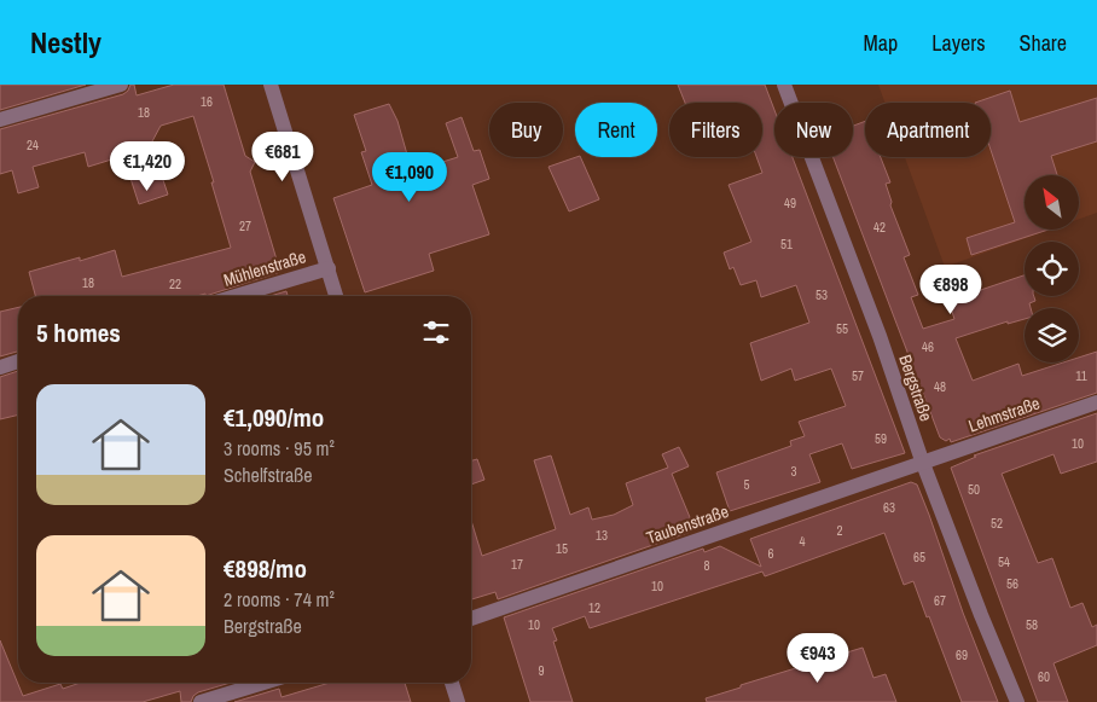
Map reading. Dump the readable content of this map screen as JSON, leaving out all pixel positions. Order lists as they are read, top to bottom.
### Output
{
  "streets": {
    "street": [
      "Mühlenstraße",
      "Bergstraße",
      "Lehmstraße",
      "Taubenstraße"
    ]
  },
  "crossings": [
    ["Bergstraße", "Lehmstraße"],
    ["Bergstraße", "Taubenstraße"],
    ["Lehmstraße", "Taubenstraße"]
  ],
  "house_numbers": [
    "16",
    "18",
    "24",
    "49",
    "27",
    "42",
    "51",
    "18",
    "22",
    "53",
    "55",
    "46",
    "57",
    "11",
    "48",
    "59",
    "10",
    "3",
    "5",
    "50",
    "63",
    "52",
    "2",
    "13",
    "4",
    "15",
    "6",
    "65",
    "54",
    "17",
    "8",
    "56",
    "10",
    "67",
    "12",
    "10",
    "58",
    "69",
    "9",
    "60"
  ],
  "north": "top left",
  "page": {
    "header": "Nestly",
    "nav": ["Map", "Layers", "Share"],
    "chip": [
      "Buy",
      "Rent",
      "Filters",
      "New",
      "Apartment"
    ],
    "price": [
      "€681",
      "€1,420",
      "€1,090",
      "€898",
      "€943"
    ],
    "heading": "5 homes",
    "list": [
      {
        "name": "€1,090/mo",
        "note": "3 rooms · 95 m² · Schelfstraße"
      },
      {
        "name": "€898/mo",
        "note": "2 rooms · 74 m² · Bergstraße"
      }
    ]
  }
}
